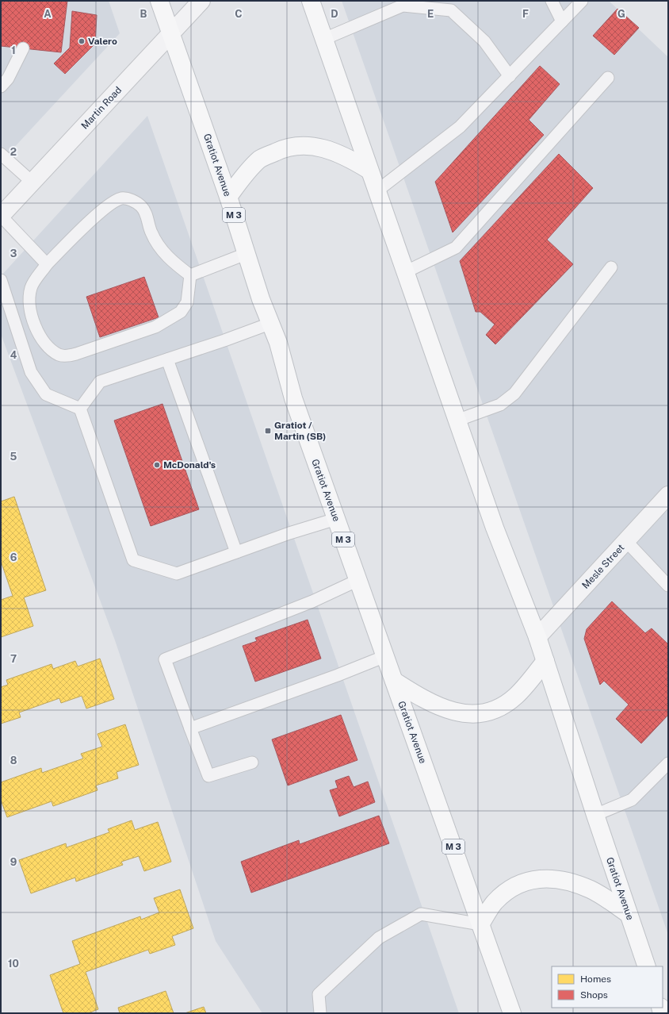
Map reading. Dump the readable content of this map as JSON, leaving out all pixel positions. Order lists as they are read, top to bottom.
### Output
{
  "streets": {
    "main road": ["Gratiot Avenue", "M 3"],
    "street": ["Martin Road", "Mesle Street"]
  },
  "crossings": [
    ["Martin Road", "Gratiot Avenue"],
    ["Gratiot Avenue", "Mesle Street"]
  ],
  "places": {
    "other": ["Valero", "McDonald's"],
    "transit": ["Gratiot / Martin (SB)"]
  },
  "legend": ["Homes", "Shops"],
  "grid": {
    "columns": [
      "A",
      "B",
      "C",
      "D",
      "E",
      "F",
      "G"
    ],
    "rows": [
      "1",
      "2",
      "3",
      "4",
      "5",
      "6",
      "7",
      "8",
      "9",
      "10"
    ]
  }
}
